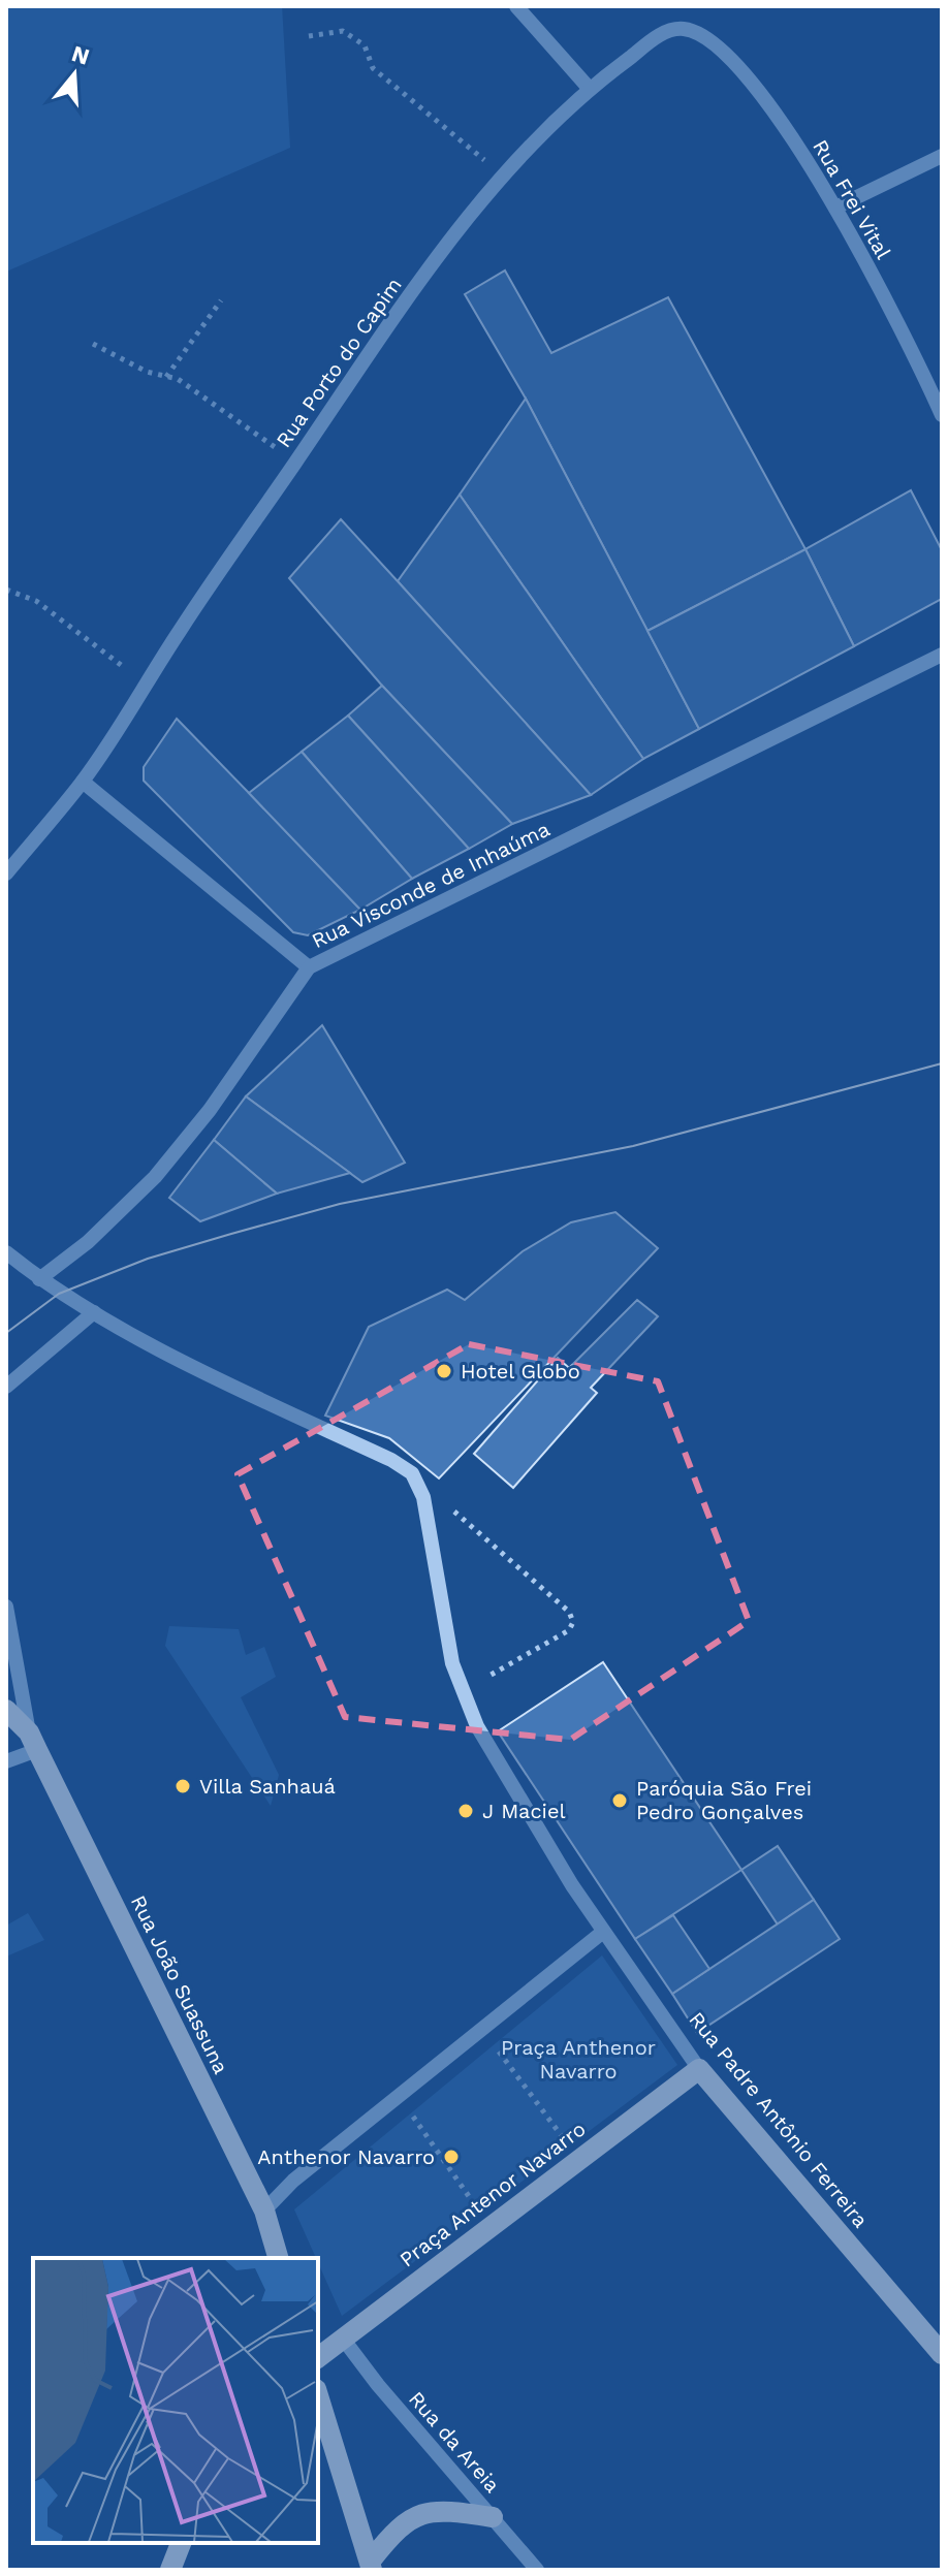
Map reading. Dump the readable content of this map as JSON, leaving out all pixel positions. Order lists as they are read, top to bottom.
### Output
{
  "streets": {
    "main road": ["Rua João Suassuna", "Rua Padre Antônio Ferreira", "Praça Antenor Navarro"],
    "street": [
      "Rua Frei Vital",
      "Rua Porto do Capim",
      "Rua Visconde de Inhaúma",
      "Rua da Areia"
    ]
  },
  "crossings": [
    ["Rua Frei Vital", "Rua Porto do Capim"],
    ["Rua Padre Antônio Ferreira", "Praça Antenor Navarro"],
    ["Praça Antenor Navarro", "Rua da Areia"]
  ],
  "parks": ["Praça Anthenor Navarro"],
  "places": [
    "Hotel Globo",
    "Villa Sanhauá",
    "Paróquia São Frei Pedro Gonçalves",
    "J Maciel",
    "Anthenor Navarro"
  ],
  "north": "top"
}
